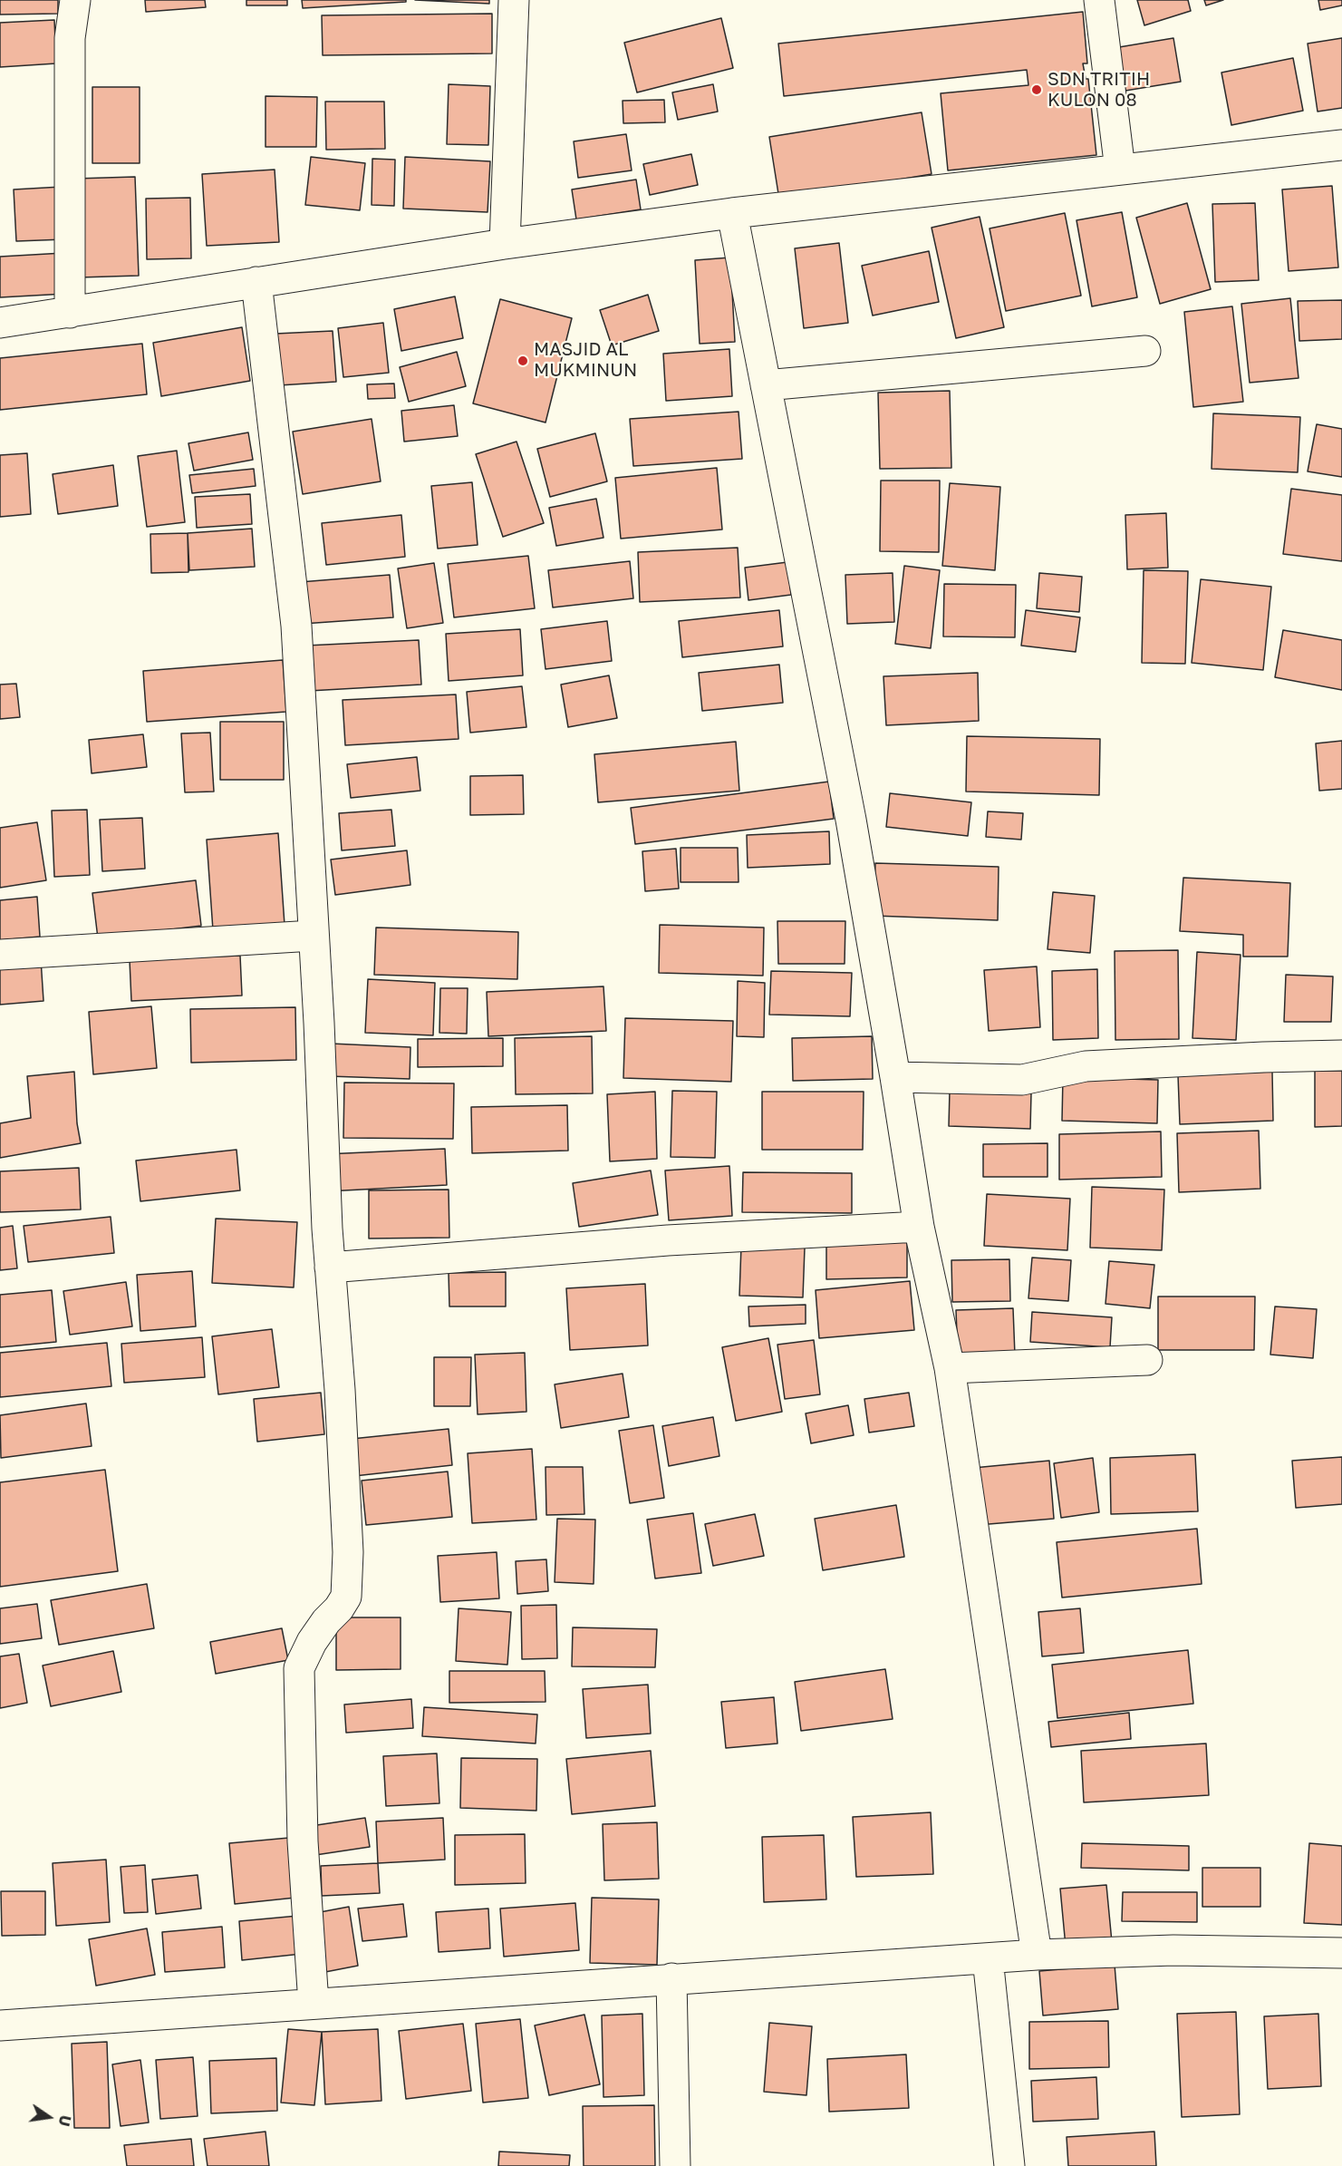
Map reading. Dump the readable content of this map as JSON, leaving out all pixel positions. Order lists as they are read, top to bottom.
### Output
{
  "places": ["SDN TRITIH KULON 08", "MASJID AL MUKMINUN"],
  "north": "right"
}
